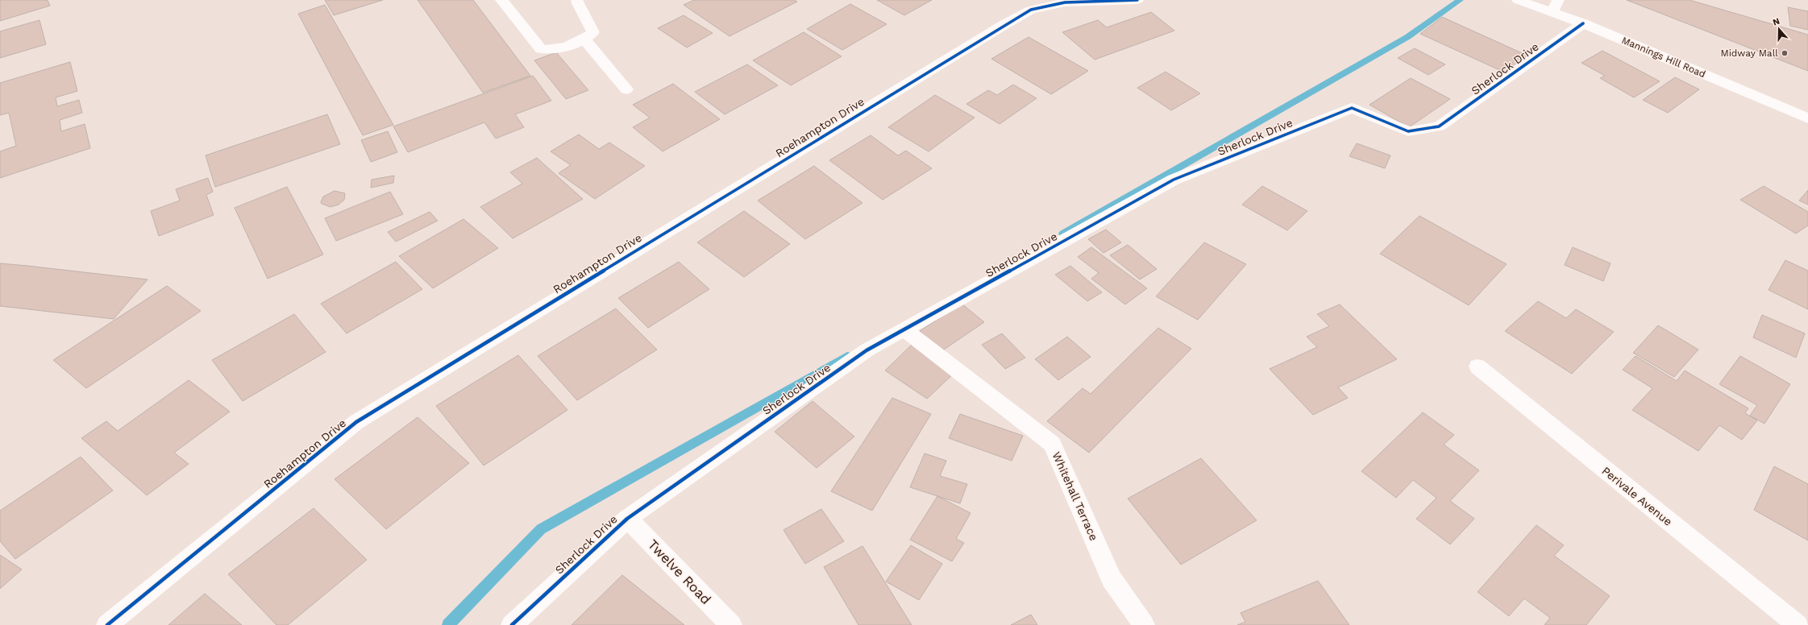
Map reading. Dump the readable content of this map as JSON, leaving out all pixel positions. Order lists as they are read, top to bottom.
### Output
{
  "streets": {
    "street": [
      "Mannings Hill Road",
      "Sherlock Drive",
      "Roehampton Drive",
      "Whitehall Terrace",
      "Perivale Avenue",
      "Twelve Road"
    ]
  },
  "crossings": [
    ["Mannings Hill Road", "Sherlock Drive"],
    ["Sherlock Drive", "Whitehall Terrace"],
    ["Sherlock Drive", "Twelve Road"]
  ],
  "places": ["Midway Mall"],
  "north": "top"
}
